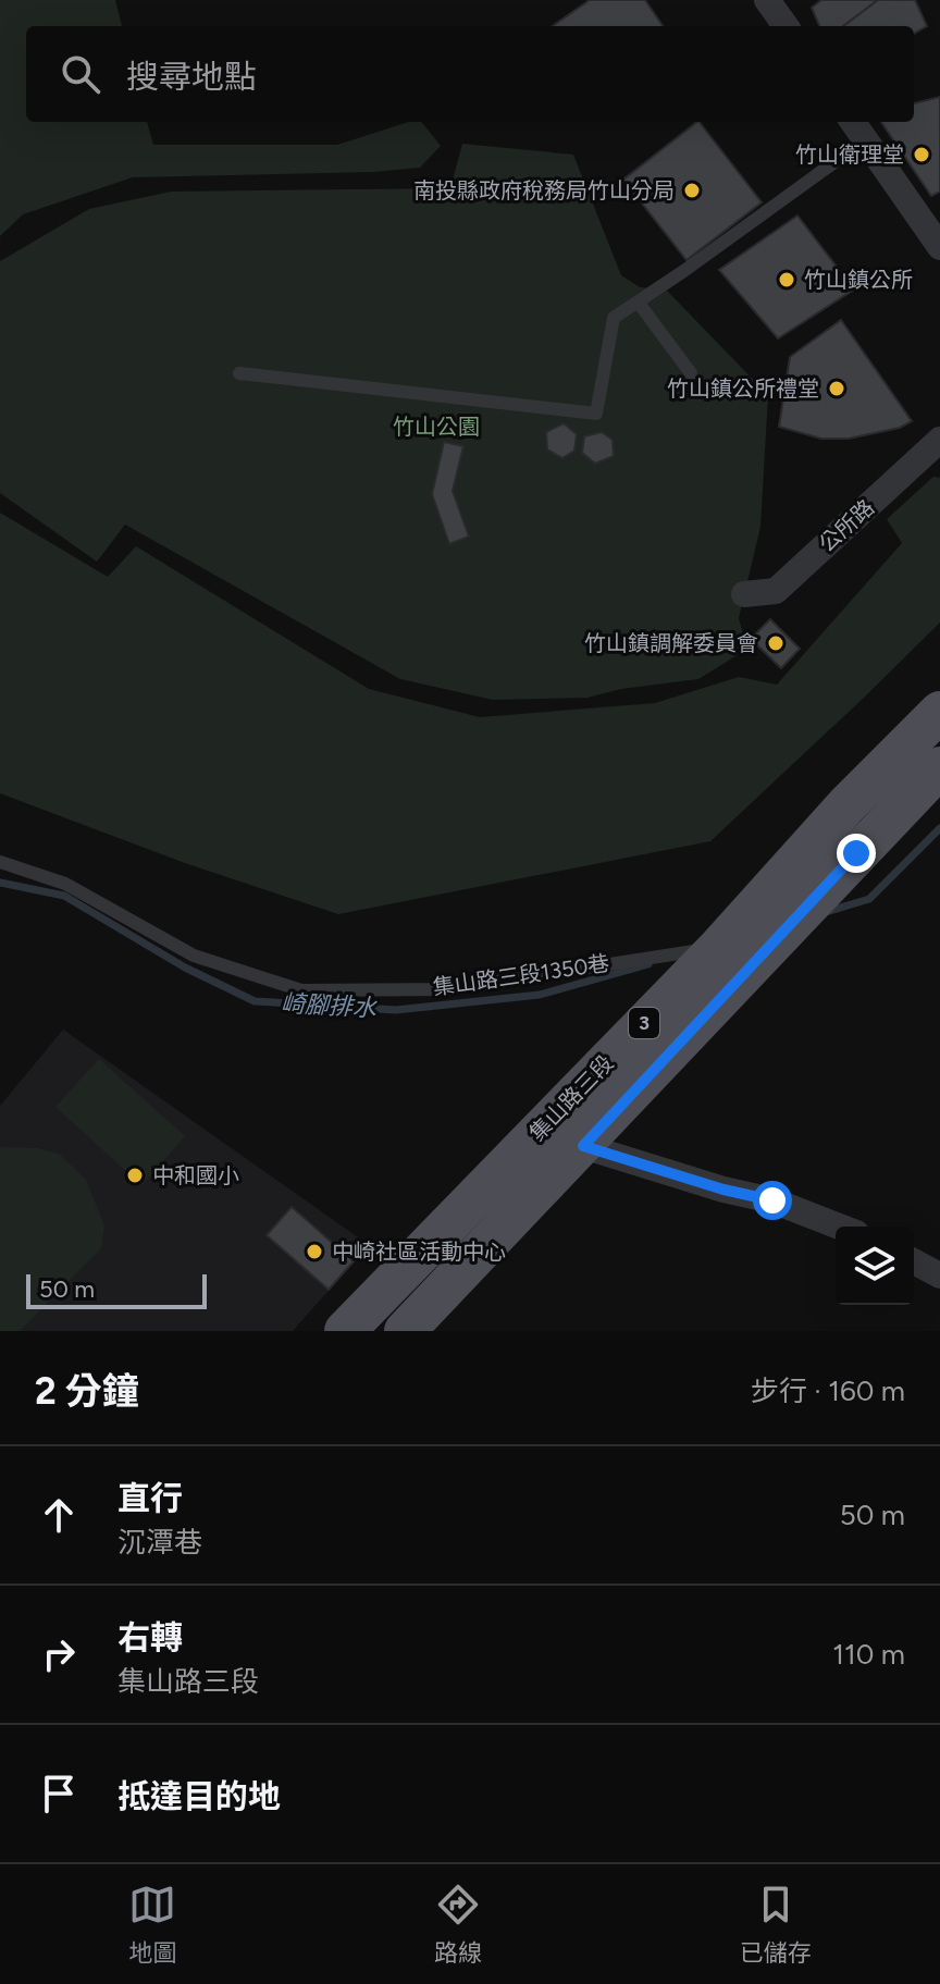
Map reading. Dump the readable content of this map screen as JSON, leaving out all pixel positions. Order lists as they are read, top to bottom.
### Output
{
  "streets": {
    "main road": ["3", "集山路三段"],
    "street": ["公所路"],
    "lane": ["集山路三段1350巷"]
  },
  "crossings": [
    ["集山路三段1350巷", "集山路三段"]
  ],
  "water": ["崎腳排水"],
  "parks": ["竹山公園"],
  "places": [
    "竹山衛理堂",
    "南投縣政府稅務局竹山分局",
    "竹山鎮公所",
    "竹山鎮公所禮堂",
    "竹山鎮調解委員會",
    "中和國小",
    "中崎社區活動中心"
  ],
  "scale_bar": "50 m",
  "page": {
    "search": "搜尋地點",
    "scale": "50 m",
    "heading": ["2 分鐘", "步行 · 160 m"],
    "list": [
      ["直行", "沉潭巷", "50 m"],
      ["右轉", "集山路三段", "110 m"],
      "抵達目的地"
    ],
    "nav": ["地圖", "路線", "已儲存"]
  }
}
